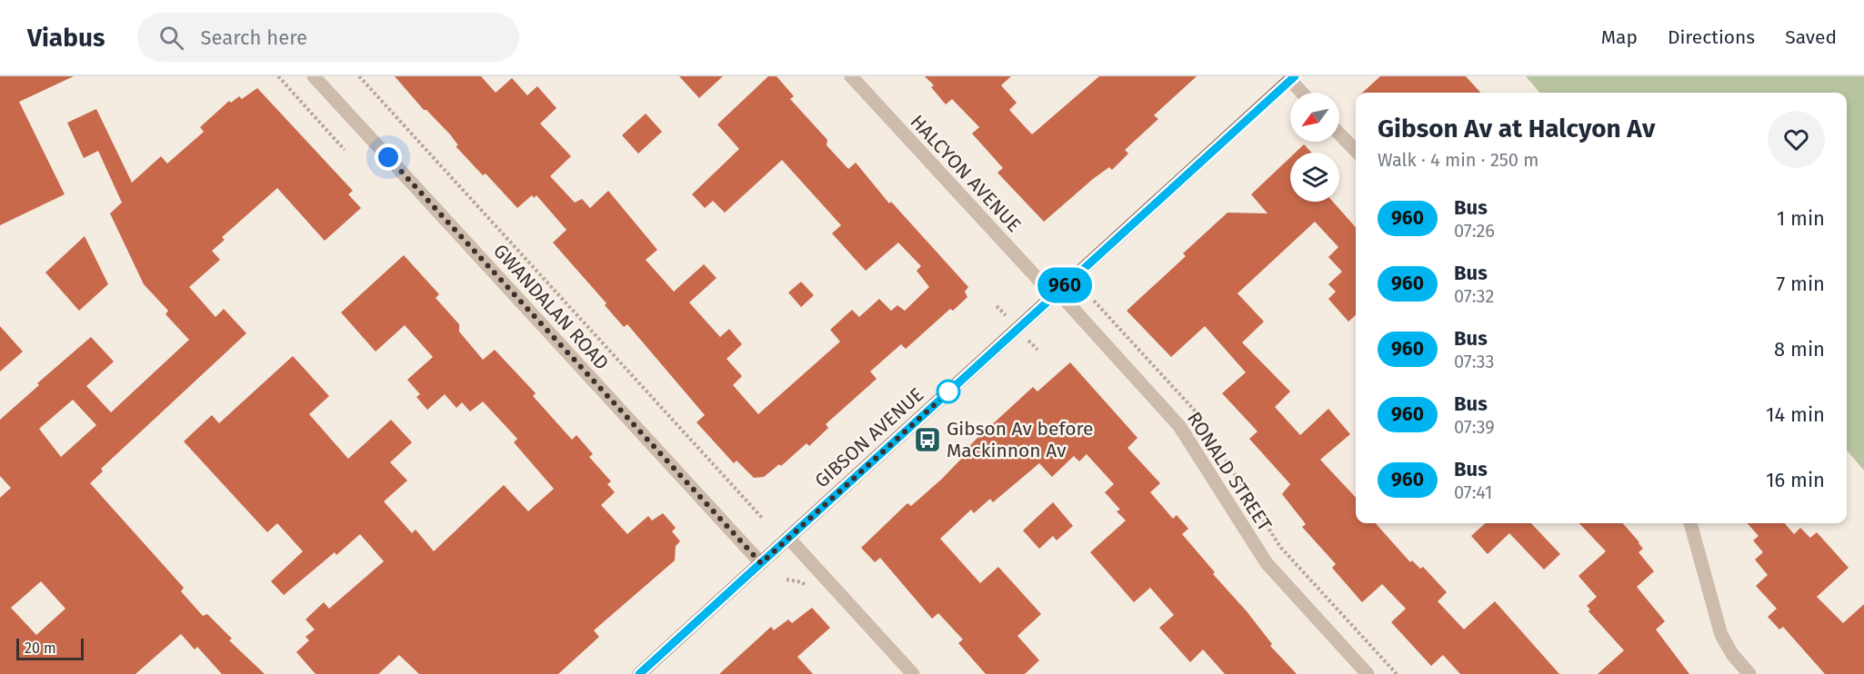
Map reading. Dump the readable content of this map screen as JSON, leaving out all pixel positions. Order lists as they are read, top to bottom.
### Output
{
  "streets": {
    "main road": ["GIBSON AVENUE"],
    "street": ["HALCYON AVENUE", "GWANDALAN ROAD", "RONALD STREET"]
  },
  "crossings": [
    ["HALCYON AVENUE", "GIBSON AVENUE"],
    ["HALCYON AVENUE", "RONALD STREET"],
    ["GWANDALAN ROAD", "GIBSON AVENUE"],
    ["GIBSON AVENUE", "RONALD STREET"]
  ],
  "places": {
    "bus stop": ["Gibson Av before Mackinnon Av"]
  },
  "lines": ["bus line 960"],
  "scale_bar": "20 m",
  "north": "bottom left",
  "page": {
    "header": "Viabus",
    "search": "Search here",
    "nav": ["Map", "Directions", "Saved"],
    "on_map": "960",
    "heading": ["Gibson Av at Halcyon Av", "Walk · 4 min · 250 m"],
    "list": [
      {
        "mark": "960",
        "name": "Bus",
        "note": "07:26",
        "value": "1 min"
      },
      {
        "mark": "960",
        "name": "Bus",
        "note": "07:32",
        "value": "7 min"
      },
      {
        "mark": "960",
        "name": "Bus",
        "note": "07:33",
        "value": "8 min"
      },
      {
        "mark": "960",
        "name": "Bus",
        "note": "07:39",
        "value": "14 min"
      },
      {
        "mark": "960",
        "name": "Bus",
        "note": "07:41",
        "value": "16 min"
      }
    ],
    "scale": "20 m"
  }
}
